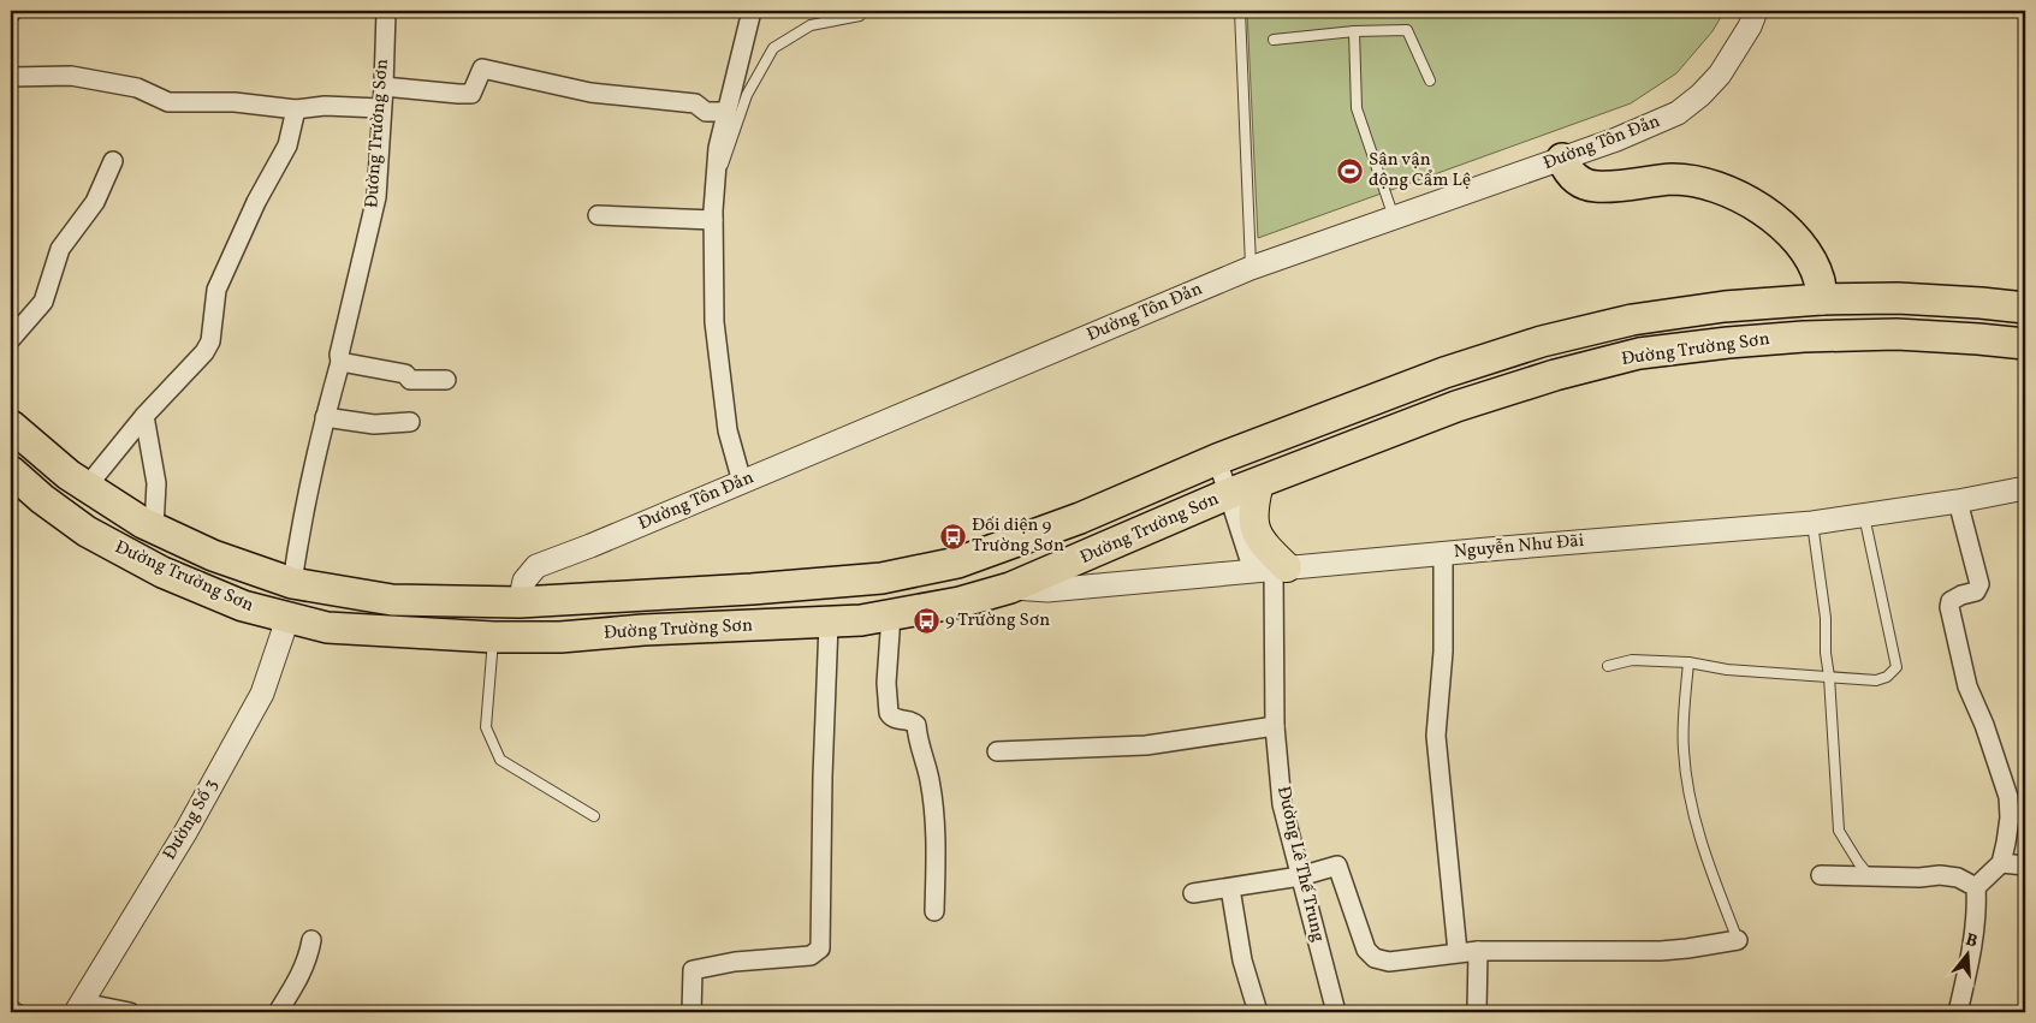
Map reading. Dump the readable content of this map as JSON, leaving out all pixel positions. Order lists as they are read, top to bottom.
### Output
{
  "streets": {
    "highway": ["Đường Trường Sơn"],
    "street": [
      "Đường Tôn Đản",
      "Nguyễn Như Đãi",
      "Đường Số 3",
      "Đường Lê Thế Trung"
    ]
  },
  "crossings": [
    ["Đường Trường Sơn", "Đường Tôn Đản"],
    ["Đường Trường Sơn", "Nguyễn Như Đãi"],
    ["Đường Trường Sơn", "Đường Số 3"],
    ["Đường Trường Sơn", "Đường Lê Thế Trung"],
    ["Nguyễn Như Đãi", "Đường Lê Thế Trung"]
  ],
  "places": {
    "sports": ["Sân vận động Cẩm Lệ"],
    "bus stop": ["Đối diện 9 Trường Sơn", "9 Trường Sơn"]
  },
  "north": "top"
}
